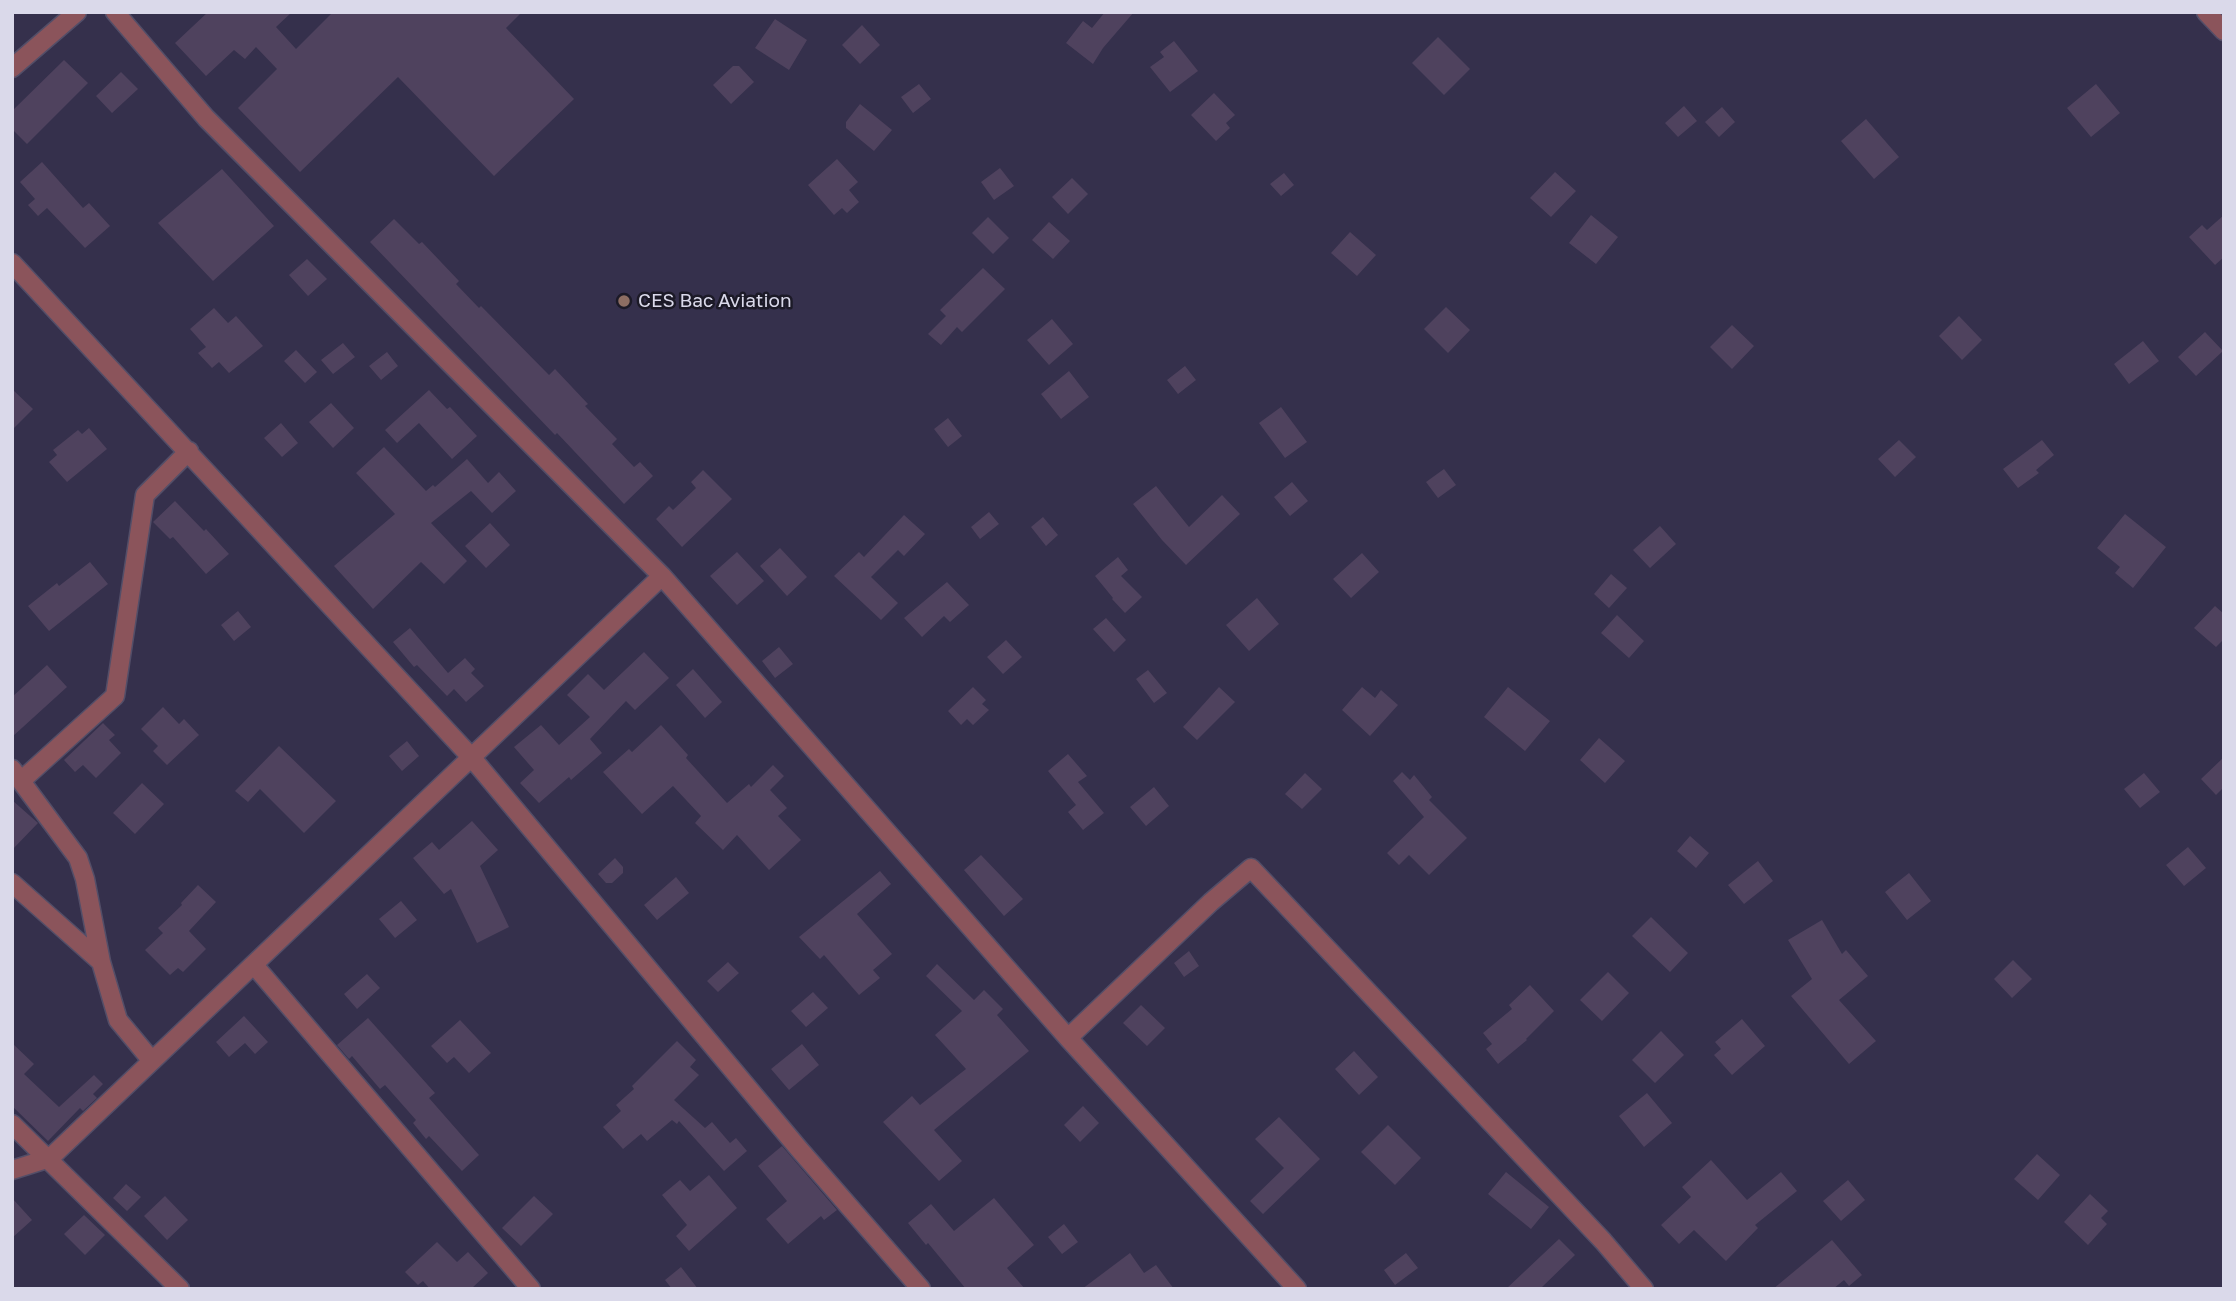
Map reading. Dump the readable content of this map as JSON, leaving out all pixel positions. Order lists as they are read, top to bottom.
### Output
{
  "places": ["CES Bac Aviation"]
}
